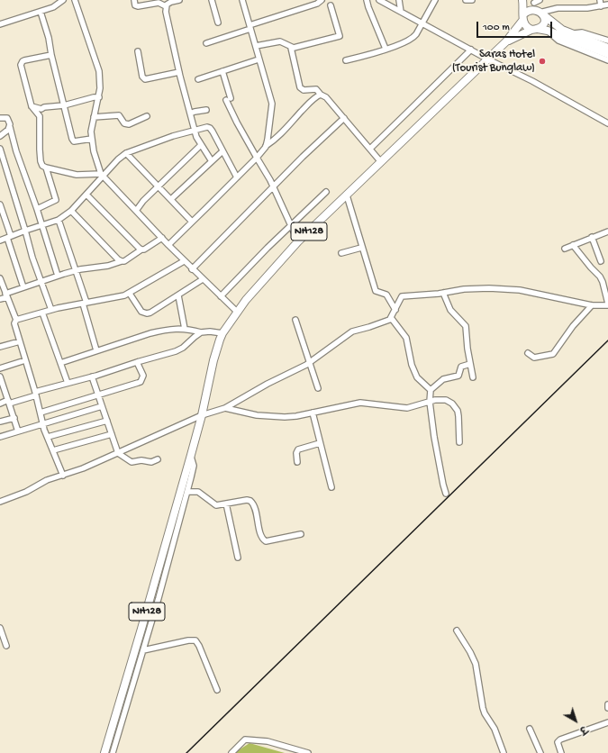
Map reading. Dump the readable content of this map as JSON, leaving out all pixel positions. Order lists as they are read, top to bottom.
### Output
{
  "streets": {
    "highway": ["NH128"]
  },
  "places": ["Saras Hotel (Tourist Bunglaw)"],
  "scale_bar": "100 m",
  "north": "bottom right"
}
